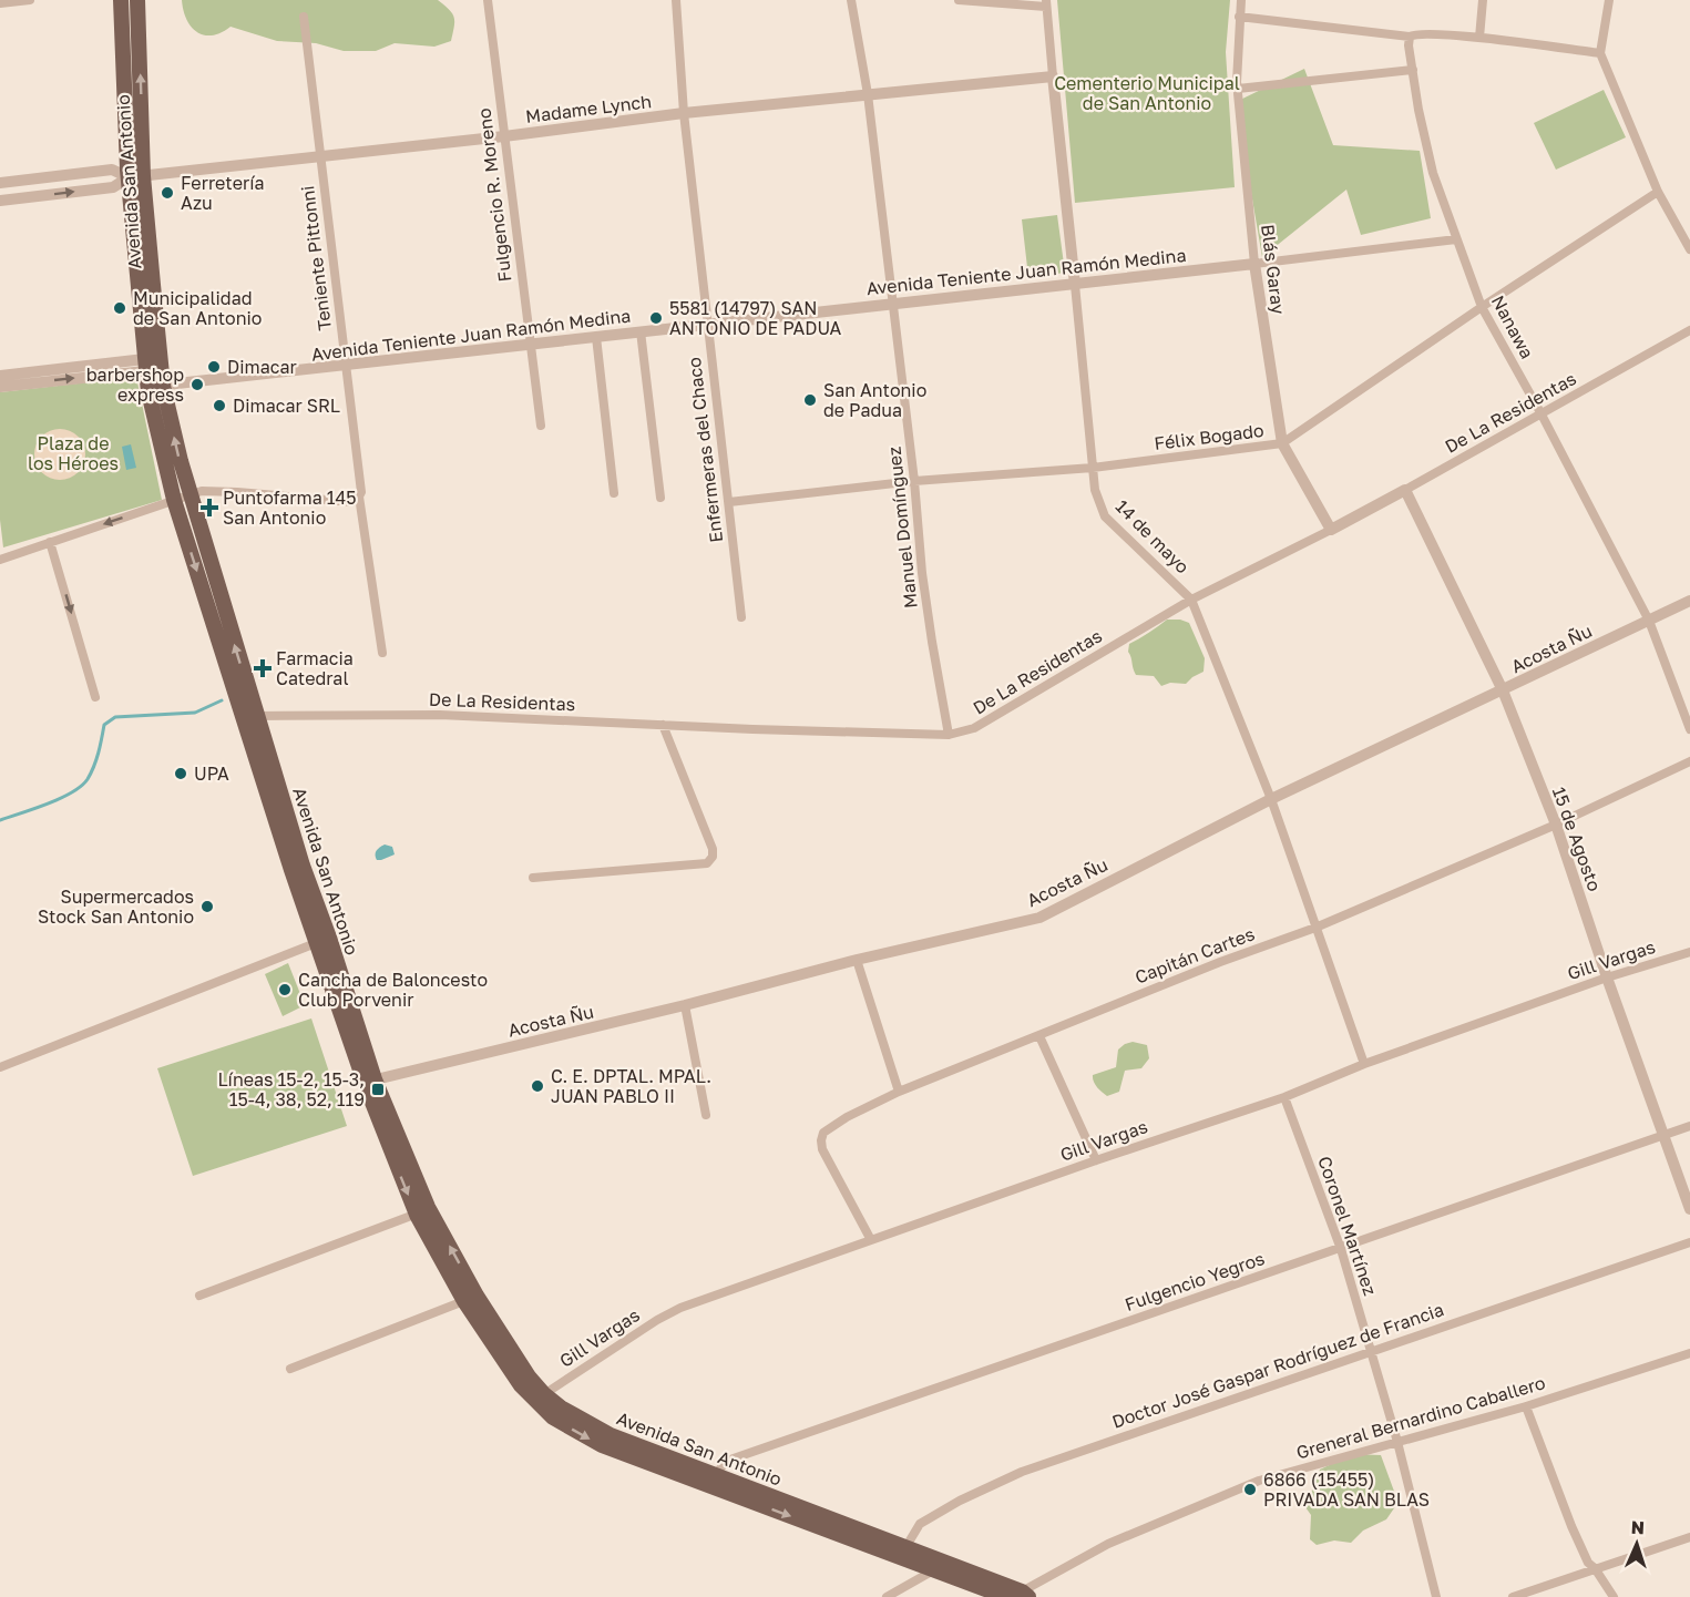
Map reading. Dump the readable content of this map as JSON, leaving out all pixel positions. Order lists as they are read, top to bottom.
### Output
{
  "streets": {
    "main road": ["Avenida San Antonio"],
    "street": [
      "Madame Lynch",
      "Fulgencio R. Moreno",
      "Teniente Pittonni",
      "Blás Garay",
      "Avenida Teniente Juan Ramón Medina",
      "Nanawa",
      "De La Residentas",
      "Félix Bogado",
      "Enfermeras del Chaco",
      "Manuel Domínguez",
      "14 de mayo",
      "Acosta Ñu",
      "15 de Agosto",
      "Capitán Cartes",
      "Gill Vargas",
      "Coronel Martínez",
      "Fulgencio Yegros",
      "Doctor José Gaspar Rodríguez de Francia",
      "Greneral Bernardino Caballero"
    ]
  },
  "crossings": [
    ["Madame Lynch", "Avenida San Antonio"],
    ["Madame Lynch", "Fulgencio R. Moreno"],
    ["Madame Lynch", "Teniente Pittonni"],
    ["Madame Lynch", "Enfermeras del Chaco"],
    ["Madame Lynch", "Manuel Domínguez"],
    ["Madame Lynch", "14 de mayo"],
    ["Avenida San Antonio", "Avenida Teniente Juan Ramón Medina"],
    ["Avenida San Antonio", "De La Residentas"],
    ["Avenida San Antonio", "Acosta Ñu"],
    ["Avenida San Antonio", "Gill Vargas"],
    ["Avenida San Antonio", "Fulgencio Yegros"],
    ["Avenida San Antonio", "Doctor José Gaspar Rodríguez de Francia"],
    ["Avenida San Antonio", "Greneral Bernardino Caballero"],
    ["Fulgencio R. Moreno", "Avenida Teniente Juan Ramón Medina"],
    ["Teniente Pittonni", "Avenida Teniente Juan Ramón Medina"],
    ["Blás Garay", "Avenida Teniente Juan Ramón Medina"],
    ["Blás Garay", "De La Residentas"],
    ["Blás Garay", "Félix Bogado"],
    ["Avenida Teniente Juan Ramón Medina", "Nanawa"],
    ["Avenida Teniente Juan Ramón Medina", "Enfermeras del Chaco"],
    ["Avenida Teniente Juan Ramón Medina", "Manuel Domínguez"],
    ["Avenida Teniente Juan Ramón Medina", "14 de mayo"],
    ["Nanawa", "De La Residentas"],
    ["Nanawa", "Félix Bogado"],
    ["Nanawa", "Acosta Ñu"],
    ["De La Residentas", "Manuel Domínguez"],
    ["De La Residentas", "14 de mayo"],
    ["De La Residentas", "15 de Agosto"],
    ["Félix Bogado", "Enfermeras del Chaco"],
    ["Félix Bogado", "Manuel Domínguez"],
    ["Félix Bogado", "14 de mayo"],
    ["14 de mayo", "Acosta Ñu"],
    ["14 de mayo", "Capitán Cartes"],
    ["14 de mayo", "Gill Vargas"],
    ["Acosta Ñu", "15 de Agosto"],
    ["15 de Agosto", "Capitán Cartes"],
    ["15 de Agosto", "Gill Vargas"],
    ["15 de Agosto", "Fulgencio Yegros"],
    ["Capitán Cartes", "Gill Vargas"],
    ["Gill Vargas", "Coronel Martínez"],
    ["Coronel Martínez", "Fulgencio Yegros"],
    ["Coronel Martínez", "Doctor José Gaspar Rodríguez de Francia"],
    ["Coronel Martínez", "Greneral Bernardino Caballero"]
  ],
  "parks": ["Cementerio Municipal de San Antonio", "Plaza de los Héroes"],
  "places": {
    "other": [
      "Ferretería Azu",
      "Municipalidad de San Antonio",
      "5581 (14797) SAN ANTONIO DE PADUA",
      "Dimacar",
      "barbershop express",
      "San Antonio de Padua",
      "Dimacar SRL",
      "UPA",
      "Supermercados Stock San Antonio",
      "Cancha de Baloncesto Club Porvenir",
      "C. E. DPTAL. MPAL. JUAN PABLO II",
      "6866 (15455) PRIVADA SAN BLAS"
    ],
    "health": ["Puntofarma 145 San Antonio", "Farmacia Catedral"],
    "transit": ["Líneas 15-2, 15-3, 15-4, 38, 52, 119"]
  },
  "north": "top"
}
